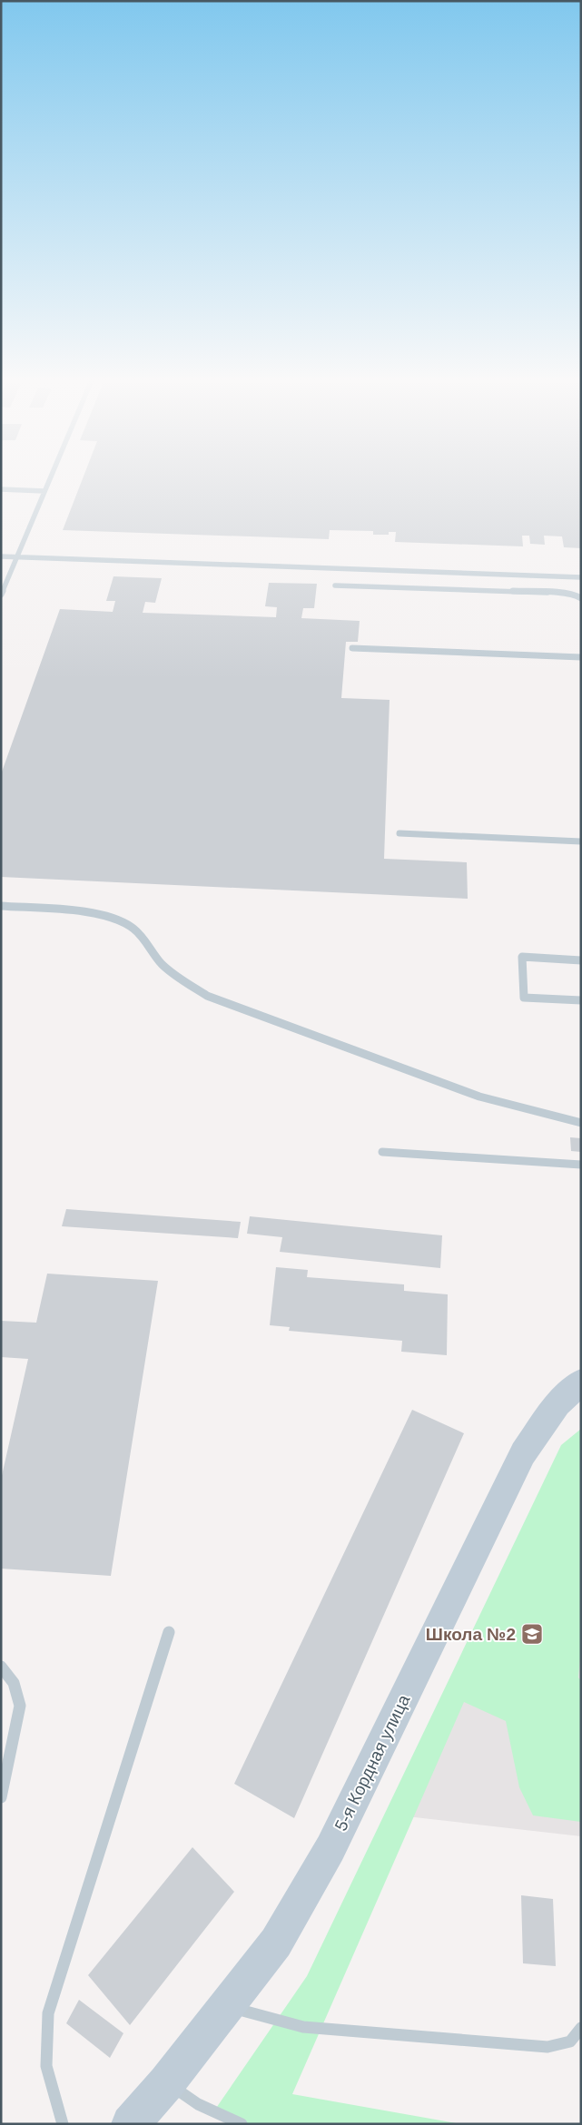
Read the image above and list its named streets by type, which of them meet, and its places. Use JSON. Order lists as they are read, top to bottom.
{
  "streets": {
    "main road": ["5-я Кордная улица"]
  },
  "places": {
    "school or university": ["Школа №2"]
  }
}
